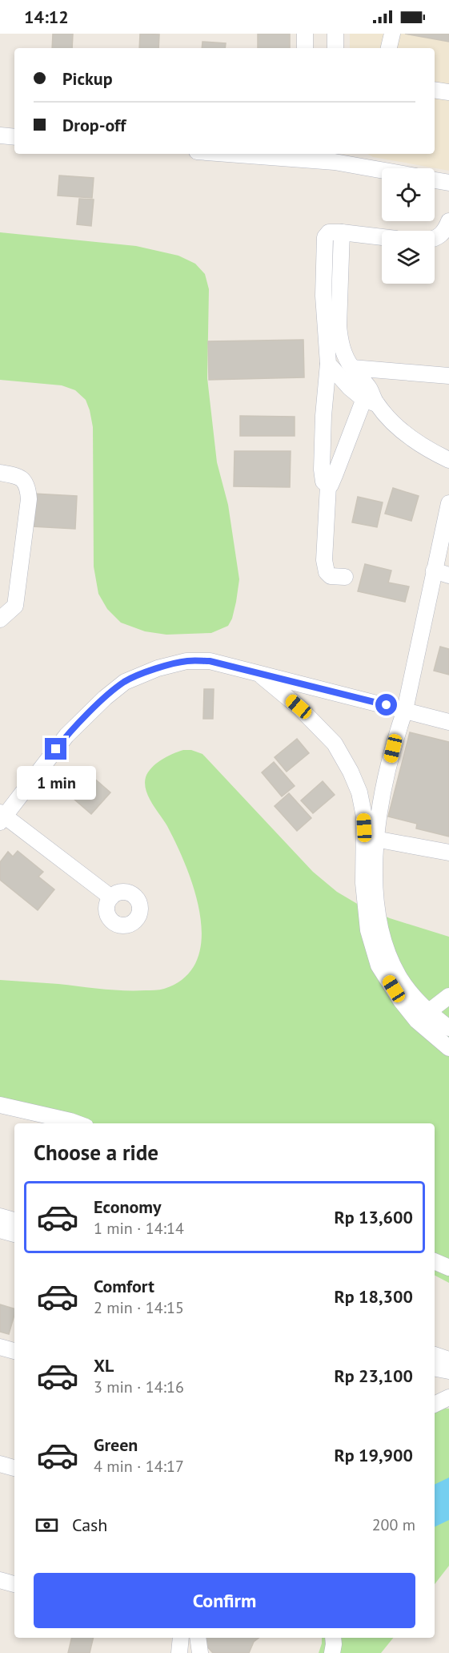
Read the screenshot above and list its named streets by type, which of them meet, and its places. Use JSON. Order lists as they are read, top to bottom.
{
  "page": {
    "status": "14:12",
    "banner": ["Pickup", "Drop-off"],
    "bubble": "1 min",
    "heading": "Choose a ride",
    "list": [
      {
        "name": "Economy",
        "note": "1 min · 14:14",
        "value": "Rp 13,600"
      },
      {
        "name": "Comfort",
        "note": "2 min · 14:15",
        "value": "Rp 18,300"
      },
      {
        "name": "XL",
        "note": "3 min · 14:16",
        "value": "Rp 23,100"
      },
      {
        "name": "Green",
        "note": "4 min · 14:17",
        "value": "Rp 19,900"
      }
    ],
    "pay": ["Cash", "200 m"],
    "buttons": "Confirm"
  }
}
